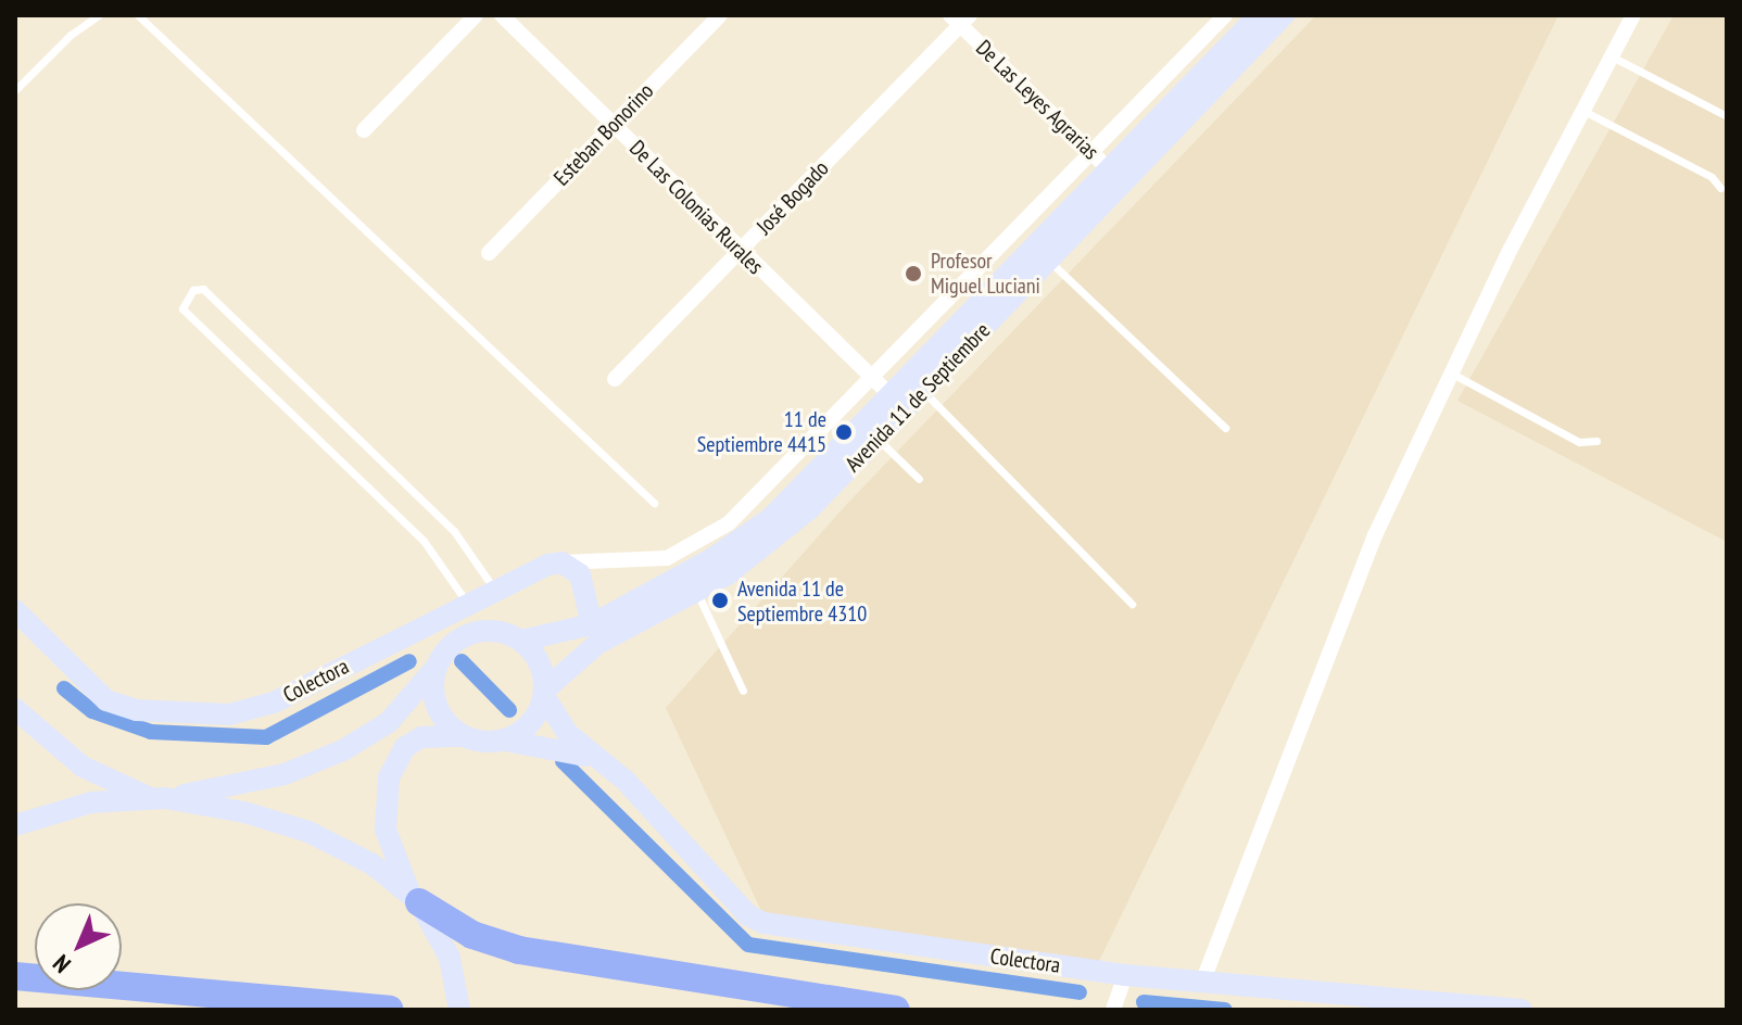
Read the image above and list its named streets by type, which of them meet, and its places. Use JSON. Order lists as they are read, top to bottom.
{
  "streets": {
    "main road": ["Avenida 11 de Septiembre", "Colectora"],
    "street": [
      "De Las Leyes Agrarias",
      "Esteban Bonorino",
      "José Bogado",
      "De Las Colonias Rurales"
    ]
  },
  "crossings": [
    ["De Las Leyes Agrarias", "José Bogado"],
    ["De Las Leyes Agrarias", "Avenida 11 de Septiembre"],
    ["Esteban Bonorino", "De Las Colonias Rurales"],
    ["José Bogado", "De Las Colonias Rurales"],
    ["De Las Colonias Rurales", "Avenida 11 de Septiembre"],
    ["Avenida 11 de Septiembre", "Colectora"]
  ],
  "places": ["Profesor Miguel Luciani", "11 de Septiembre 4415", "Avenida 11 de Septiembre 4310"],
  "north": "bottom left"
}
